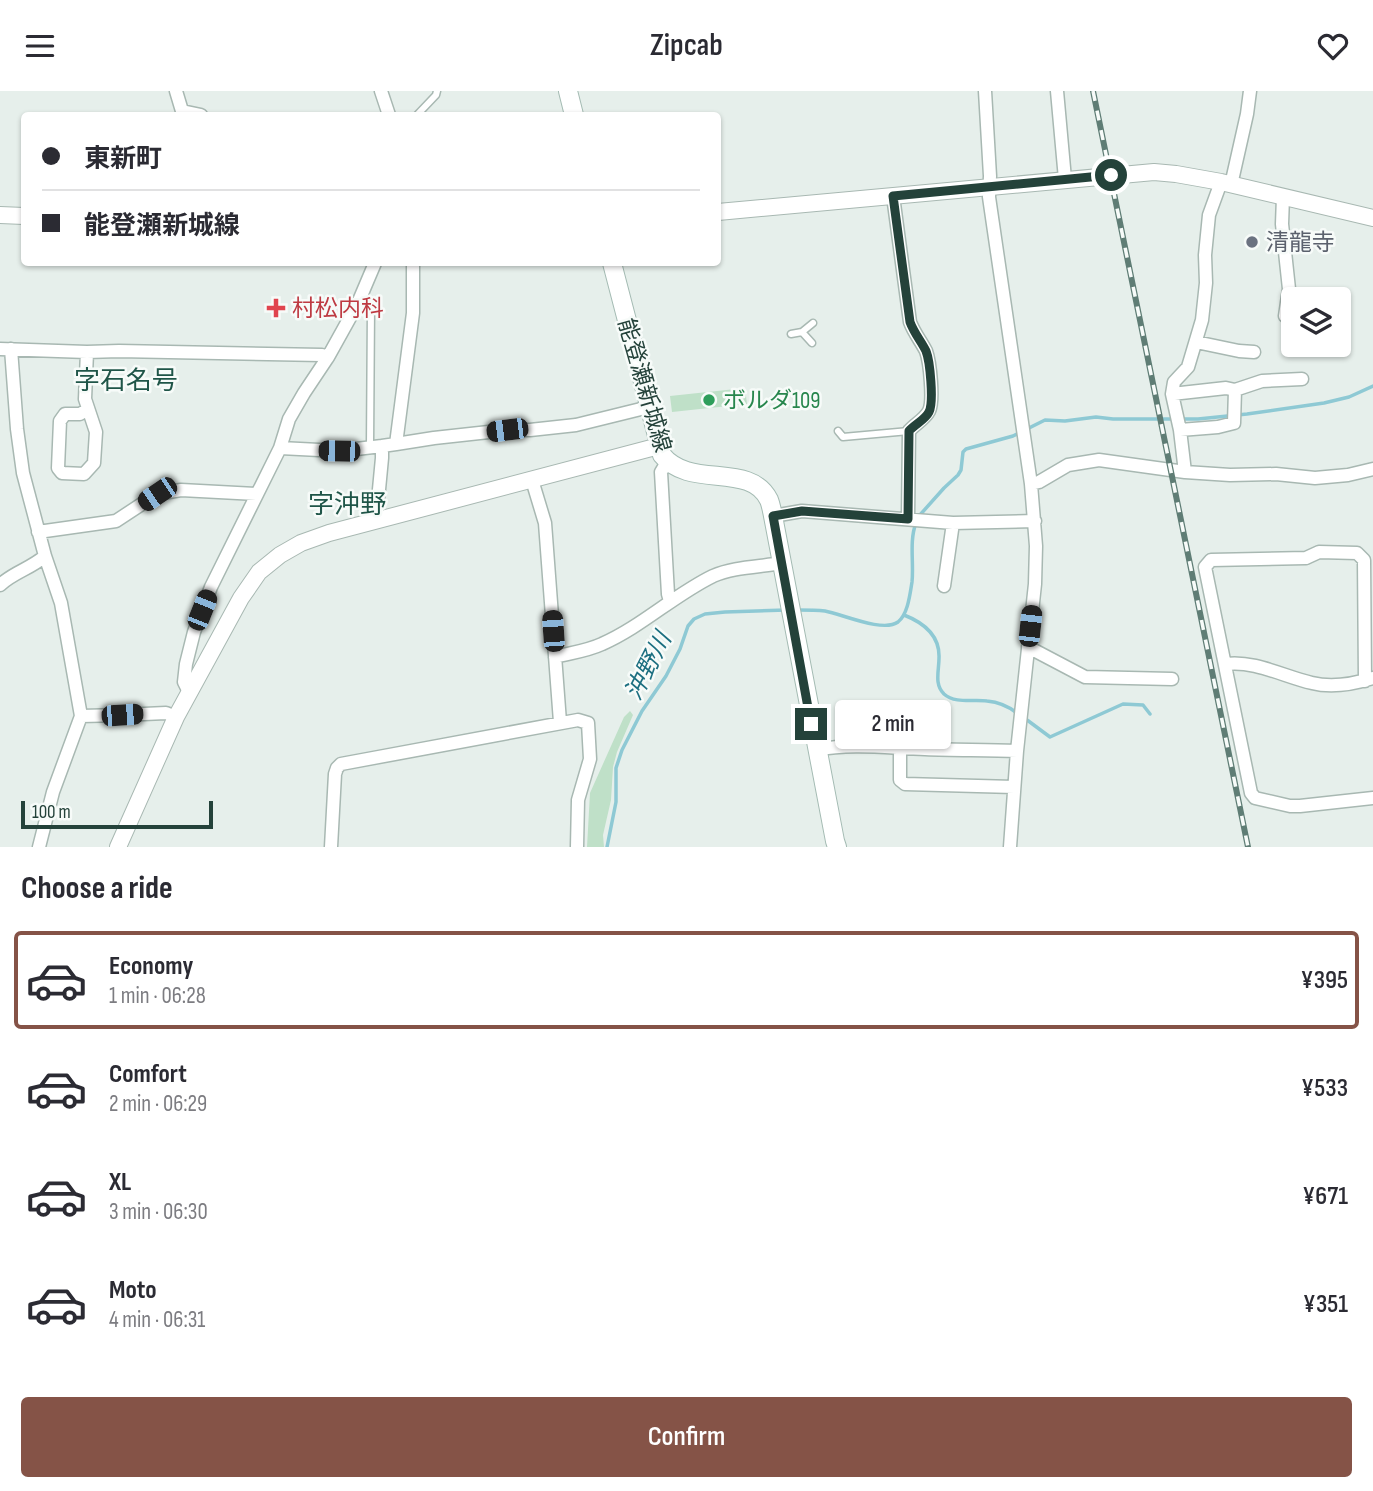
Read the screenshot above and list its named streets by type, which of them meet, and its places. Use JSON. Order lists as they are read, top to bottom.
{
  "streets": {
    "main road": ["能登瀬新城線"]
  },
  "districts": ["字石名号", "字沖野"],
  "water": ["沖野川"],
  "places": {
    "other": ["清龍寺", "ボルダ109"],
    "health": ["村松内科"]
  },
  "scale_bar": "100 m",
  "page": {
    "header": "Zipcab",
    "banner": ["東新町", "能登瀬新城線"],
    "bubble": "2 min",
    "scale": "100 m",
    "heading": "Choose a ride",
    "list": [
      {
        "name": "Economy",
        "note": "1 min · 06:28",
        "value": "¥395"
      },
      {
        "name": "Comfort",
        "note": "2 min · 06:29",
        "value": "¥533"
      },
      {
        "name": "XL",
        "note": "3 min · 06:30",
        "value": "¥671"
      },
      {
        "name": "Moto",
        "note": "4 min · 06:31",
        "value": "¥351"
      }
    ],
    "buttons": "Confirm"
  }
}
